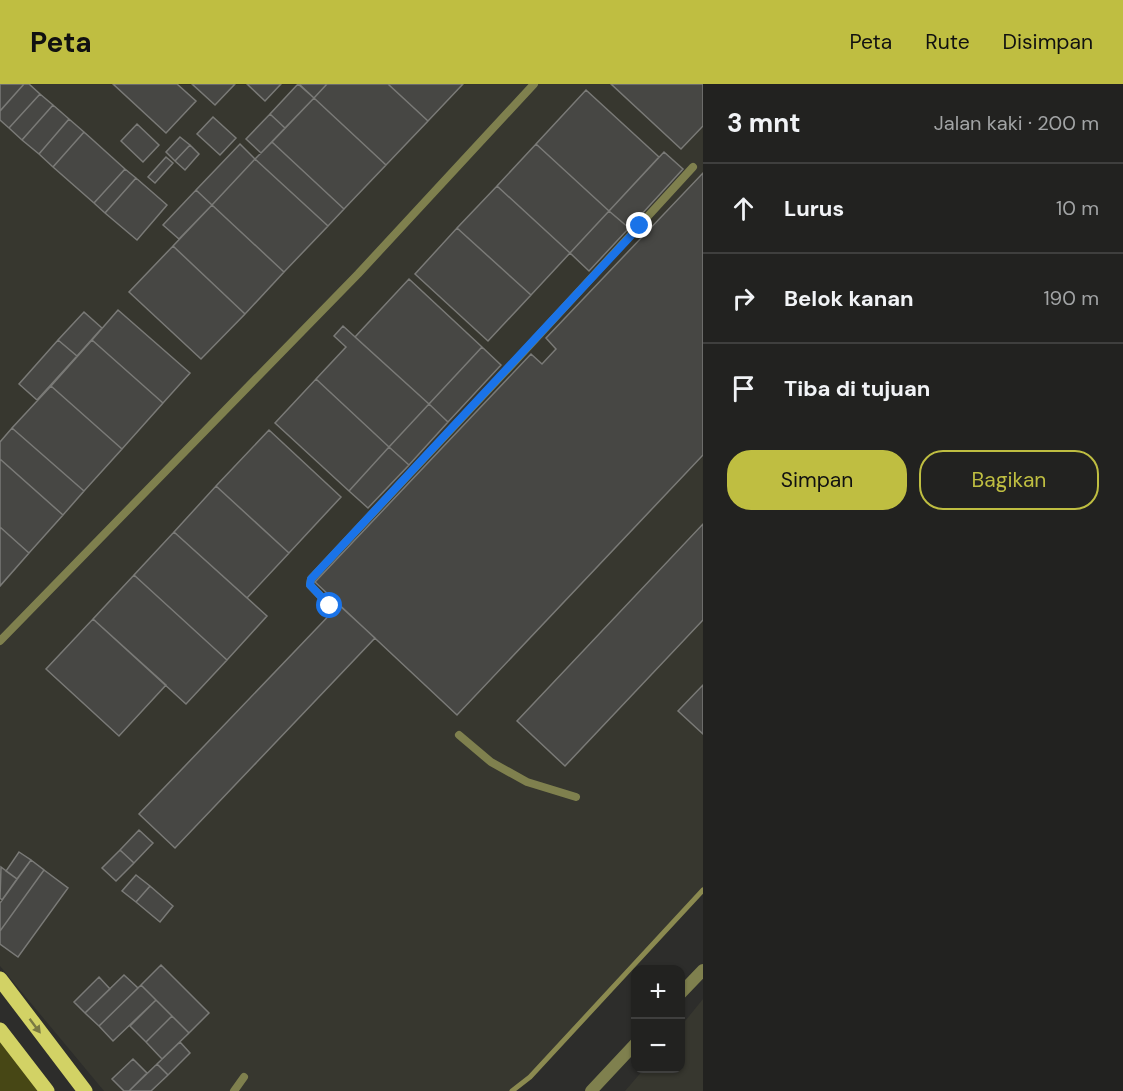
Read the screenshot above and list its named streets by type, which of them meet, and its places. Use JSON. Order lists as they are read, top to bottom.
{
  "page": {
    "header": "Peta",
    "nav": ["Peta", "Rute", "Disimpan"],
    "heading": ["3 mnt", "Jalan kaki · 200 m"],
    "list": [
      ["Lurus", "10 m"],
      ["Belok kanan", "190 m"],
      "Tiba di tujuan"
    ],
    "buttons": ["Simpan", "Bagikan"],
    "map_buttons": ["+", "−"]
  }
}
